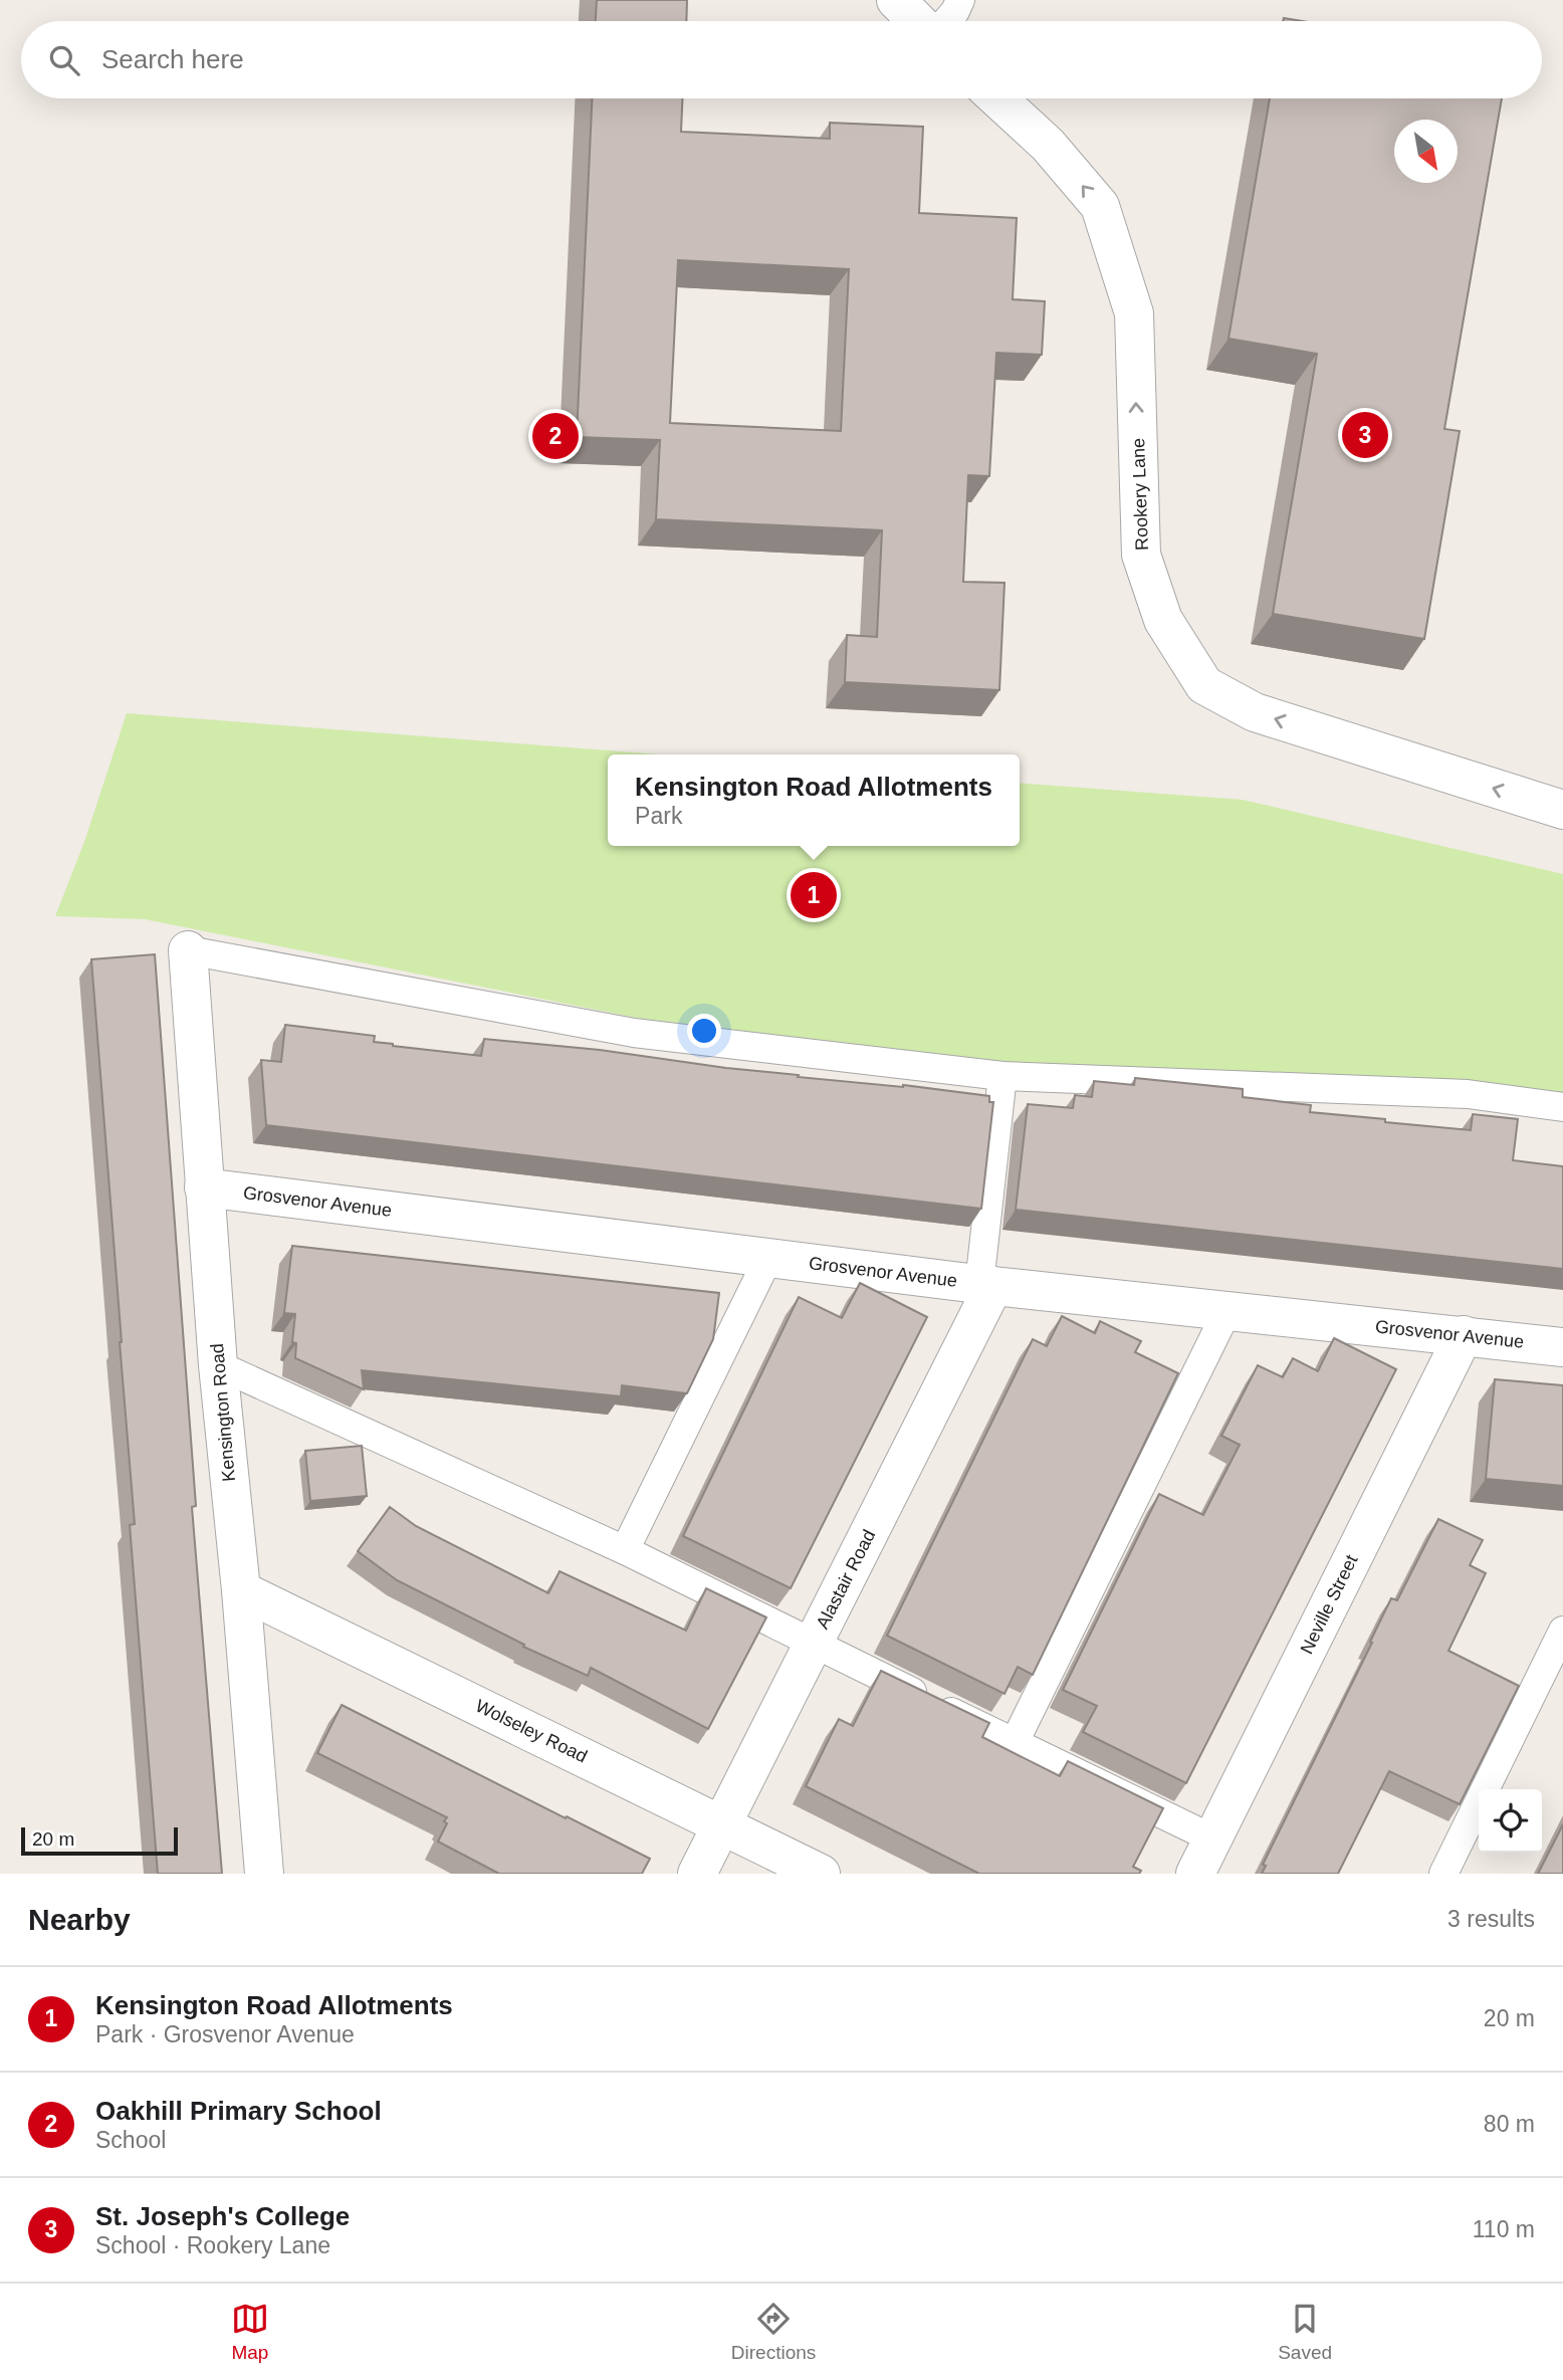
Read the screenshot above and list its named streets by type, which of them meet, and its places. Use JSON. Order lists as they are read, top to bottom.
{
  "streets": {
    "street": [
      "Rookery Lane",
      "Grosvenor Avenue",
      "Kensington Road",
      "Alastair Road",
      "Neville Street",
      "Wolseley Road"
    ]
  },
  "crossings": [
    ["Grosvenor Avenue", "Kensington Road"],
    ["Grosvenor Avenue", "Alastair Road"],
    ["Grosvenor Avenue", "Neville Street"],
    ["Kensington Road", "Wolseley Road"],
    ["Alastair Road", "Wolseley Road"]
  ],
  "one_way": ["Rookery Lane"],
  "scale_bar": "20 m",
  "north": "bottom right",
  "page": {
    "search": "Search here",
    "pins": ["3", "2", "1"],
    "popup": ["Kensington Road Allotments", "Park"],
    "scale": "20 m",
    "heading": ["Nearby", "3 results"],
    "list": [
      {
        "mark": "1",
        "name": "Kensington Road Allotments",
        "note": "Park · Grosvenor Avenue",
        "value": "20 m"
      },
      {
        "mark": "2",
        "name": "Oakhill Primary School",
        "note": "School",
        "value": "80 m"
      },
      {
        "mark": "3",
        "name": "St. Joseph's College",
        "note": "School · Rookery Lane",
        "value": "110 m"
      }
    ],
    "nav": ["Map", "Directions", "Saved"]
  }
}
